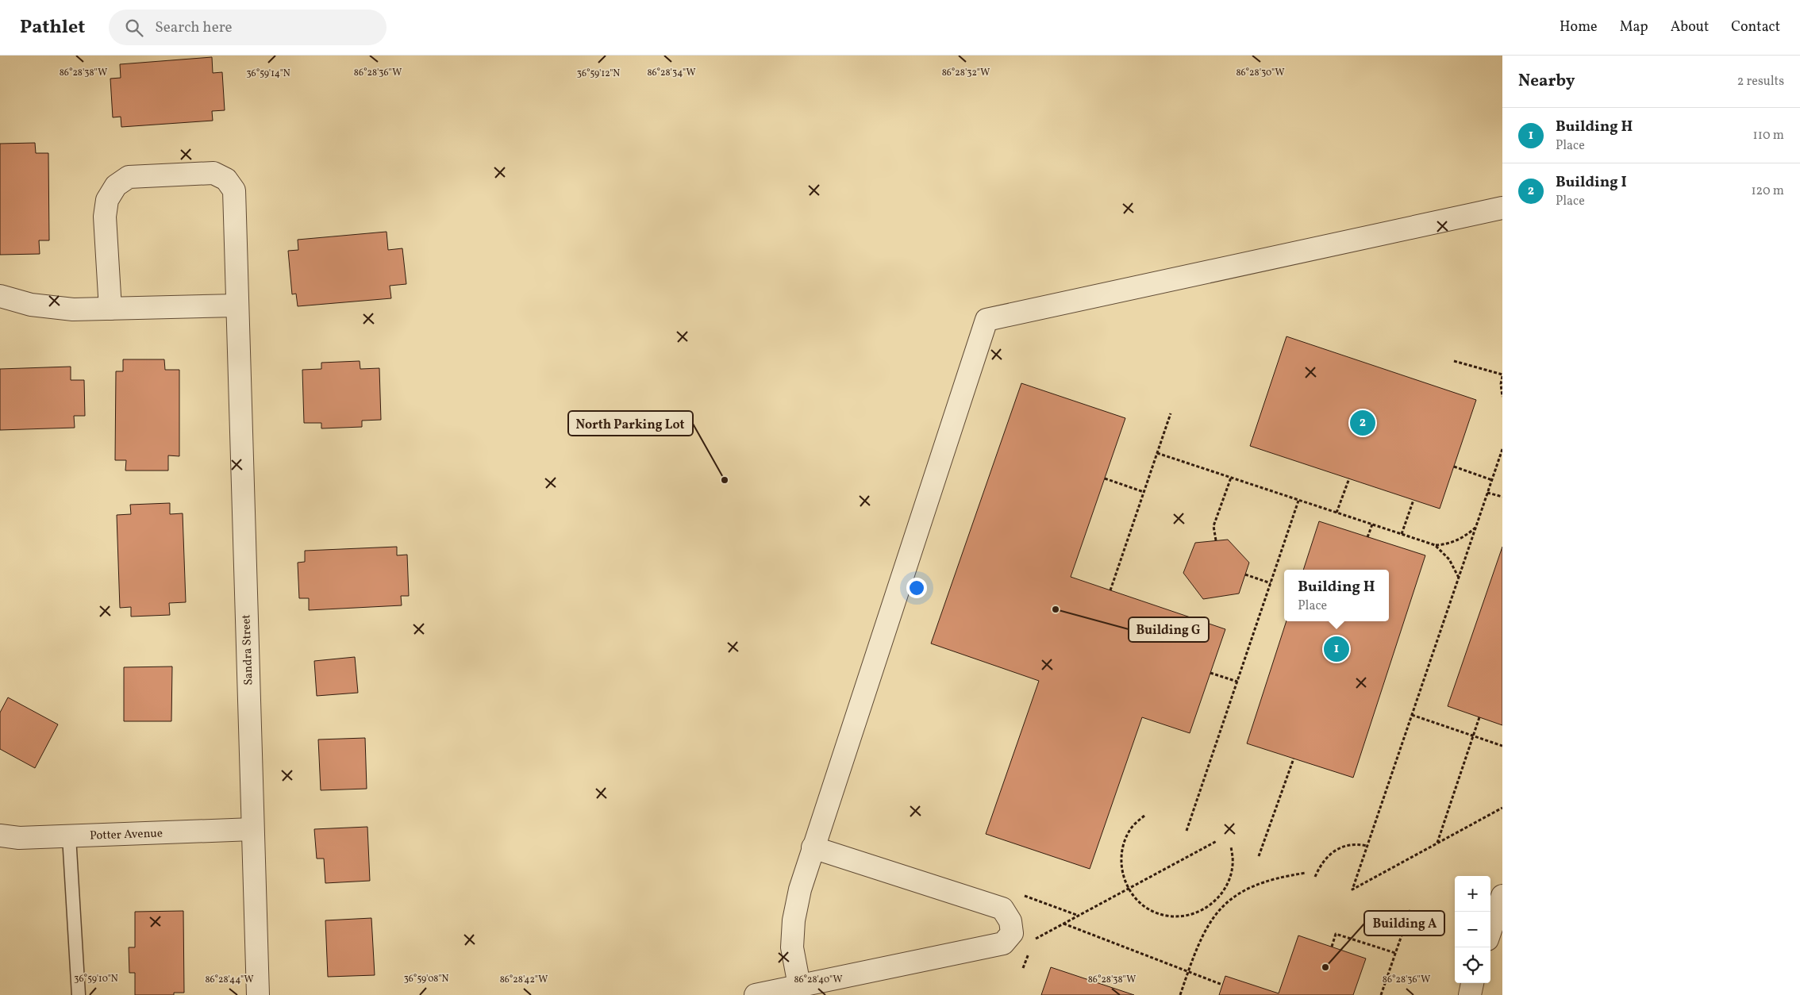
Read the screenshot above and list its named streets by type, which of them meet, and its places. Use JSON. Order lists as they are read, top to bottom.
{
  "streets": {
    "street": ["Sandra Street", "Potter Avenue"]
  },
  "crossings": [
    ["Sandra Street", "Potter Avenue"]
  ],
  "places": ["North Parking Lot", "Building G", "Building A"],
  "page": {
    "header": "Pathlet",
    "search": "Search here",
    "nav": [
      "Home",
      "Map",
      "About",
      "Contact"
    ],
    "heading": ["Nearby", "2 results"],
    "list": [
      {
        "mark": "1",
        "name": "Building H",
        "note": "Place",
        "value": "110 m"
      },
      {
        "mark": "2",
        "name": "Building I",
        "note": "Place",
        "value": "120 m"
      }
    ],
    "pins": ["2", "1"],
    "popup": ["Building H", "Place"],
    "map_buttons": ["+", "−"]
  },
  "coordinates": [
    "86°28'38\"W",
    "86°28'36\"W",
    "86°28'34\"W",
    "86°28'32\"W",
    "86°28'30\"W",
    "36°59'14\"N",
    "36°59'12\"N",
    "36°59'10\"N",
    "36°59'08\"N",
    "86°28'44\"W",
    "86°28'42\"W",
    "86°28'40\"W"
  ]
}
